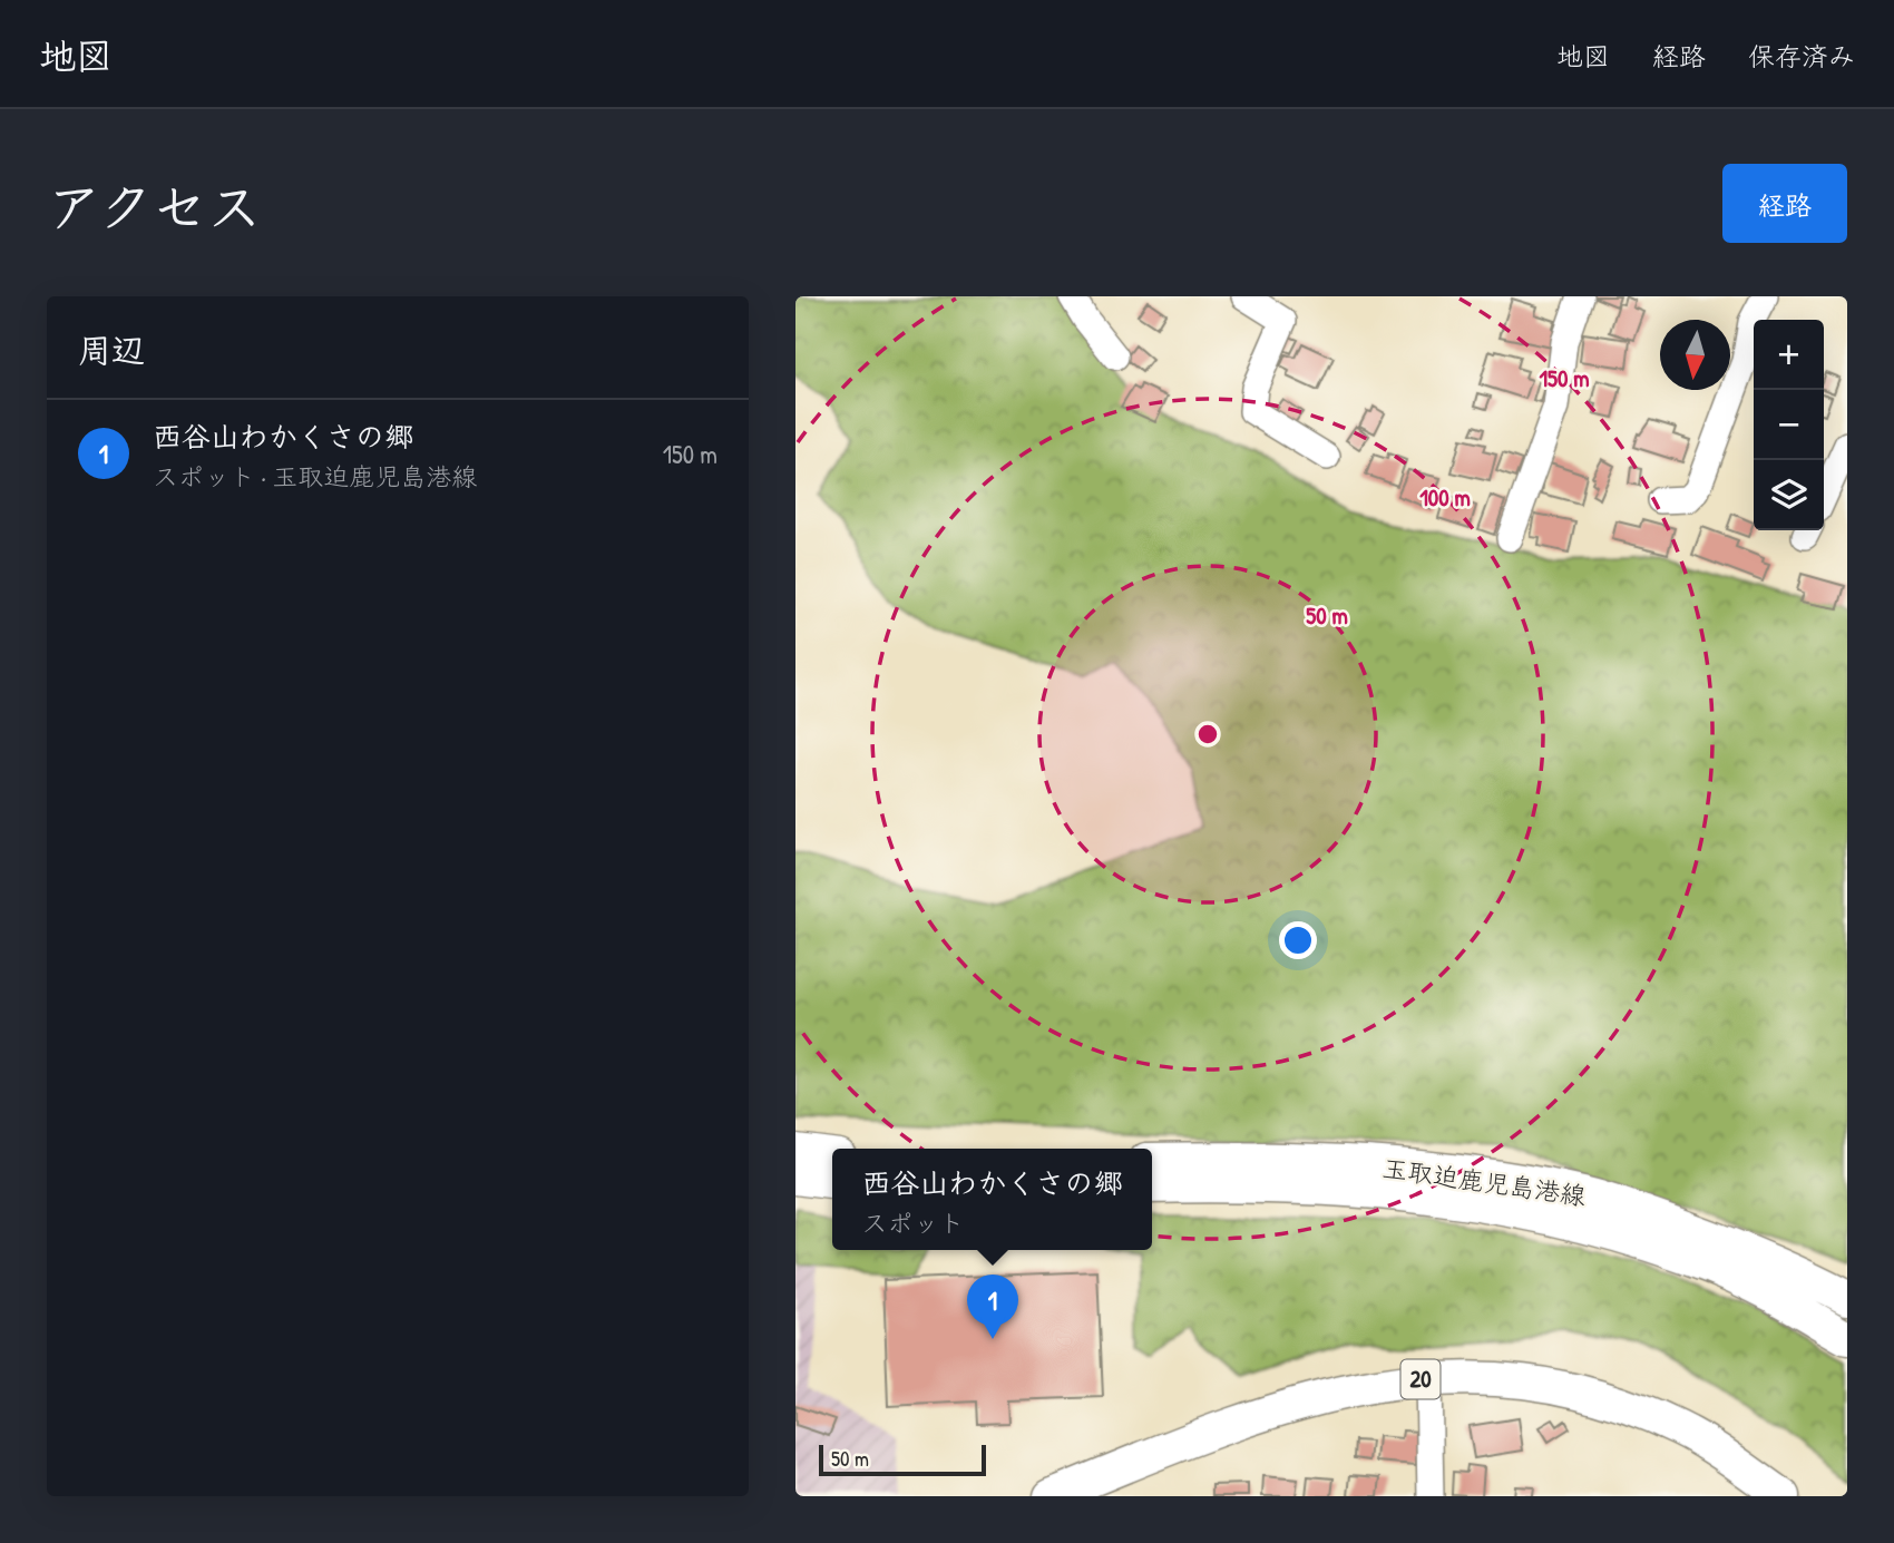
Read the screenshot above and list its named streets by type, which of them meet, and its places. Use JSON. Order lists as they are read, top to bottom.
{
  "streets": {
    "main road": ["玉取迫鹿児島港線", "20"]
  },
  "scale_bar": "50 m",
  "north": "bottom",
  "page": {
    "header": "地図",
    "nav": ["地図", "経路", "保存済み"],
    "title": "アクセス",
    "buttons": "経路",
    "heading": "周辺",
    "map_buttons": ["+", "−"],
    "list": [
      {
        "mark": "1",
        "name": "西谷山わかくさの郷",
        "note": "スポット · 玉取迫鹿児島港線",
        "value": "150 m"
      }
    ],
    "popup": ["西谷山わかくさの郷", "スポット"],
    "pins": "1",
    "scale": "50 m"
  },
  "rings": ["150 m", "100 m", "50 m"]
}
